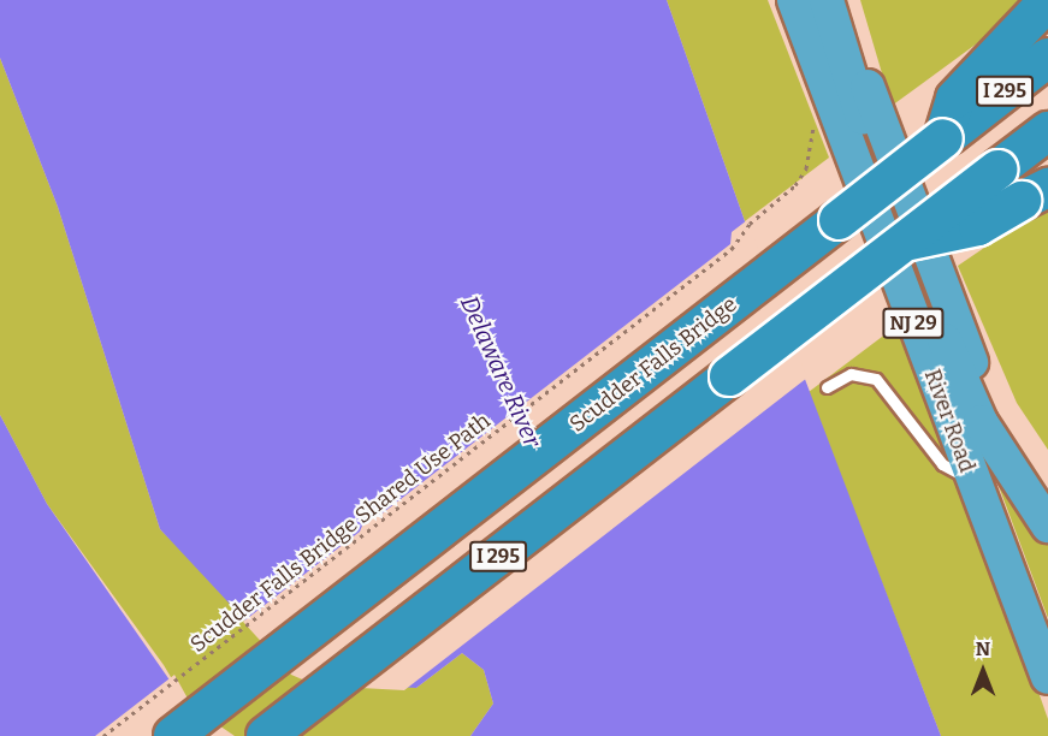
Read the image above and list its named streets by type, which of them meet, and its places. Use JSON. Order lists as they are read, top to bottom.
{
  "streets": {
    "highway": [
      "I 295",
      "NJ 29",
      "Scudder Falls Bridge",
      "River Road"
    ],
    "path": ["Scudder Falls Bridge Shared Use Path"]
  },
  "crossings": [
    ["I 295", "Scudder Falls Bridge"]
  ],
  "water": ["Delaware River"],
  "north": "top"
}
